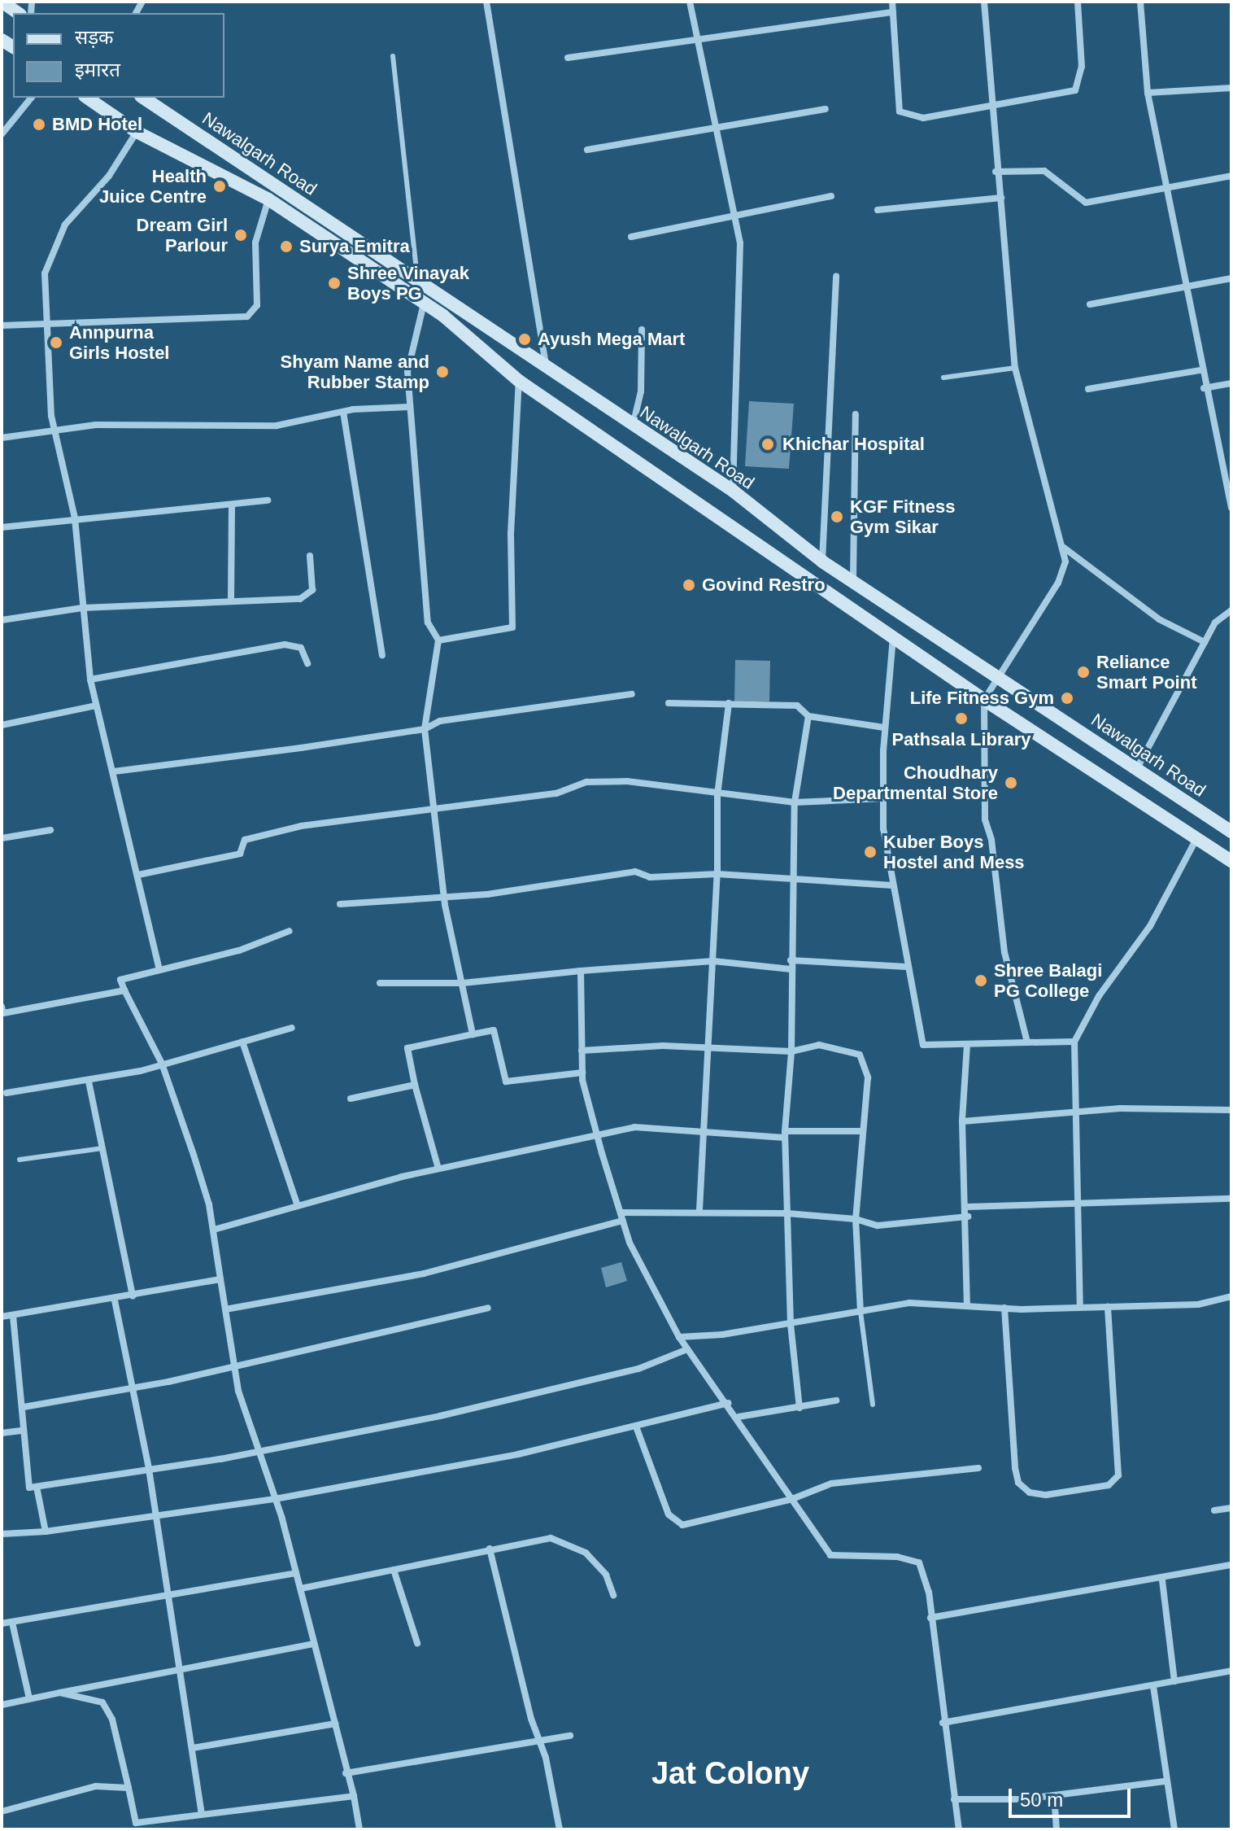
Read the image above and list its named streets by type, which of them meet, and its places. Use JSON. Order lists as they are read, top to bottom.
{
  "streets": {
    "street": ["Nawalgarh Road"]
  },
  "districts": ["Jat Colony"],
  "places": [
    "BMD Hotel",
    "Health Juice Centre",
    "Dream Girl Parlour",
    "Surya Emitra",
    "Shree Vinayak Boys PG",
    "Ayush Mega Mart",
    "Annpurna Girls Hostel",
    "Shyam Name and Rubber Stamp",
    "Khichar Hospital",
    "KGF Fitness Gym Sikar",
    "Govind Restro",
    "Reliance Smart Point",
    "Life Fitness Gym",
    "Pathsala Library",
    "Choudhary Departmental Store",
    "Kuber Boys Hostel and Mess",
    "Shree Balagi PG College"
  ],
  "legend": ["सड़क", "इमारत"],
  "scale_bar": "50 m"
}
